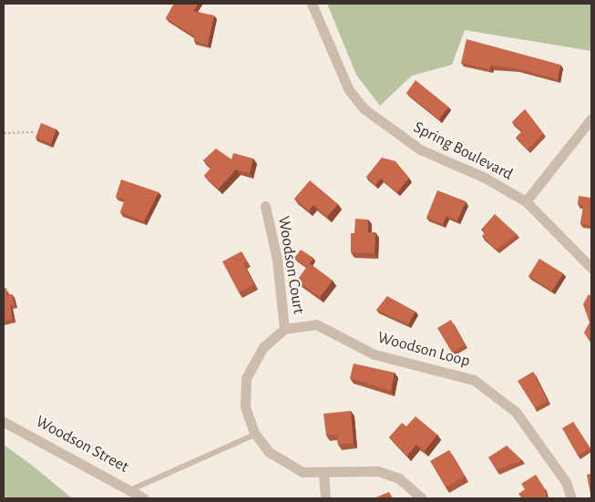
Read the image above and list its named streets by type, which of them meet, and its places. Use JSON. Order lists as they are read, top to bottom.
{
  "streets": {
    "street": [
      "Spring Boulevard",
      "Woodson Court",
      "Woodson Loop",
      "Woodson Street"
    ]
  },
  "crossings": [
    ["Woodson Court", "Woodson Loop"]
  ]
}
